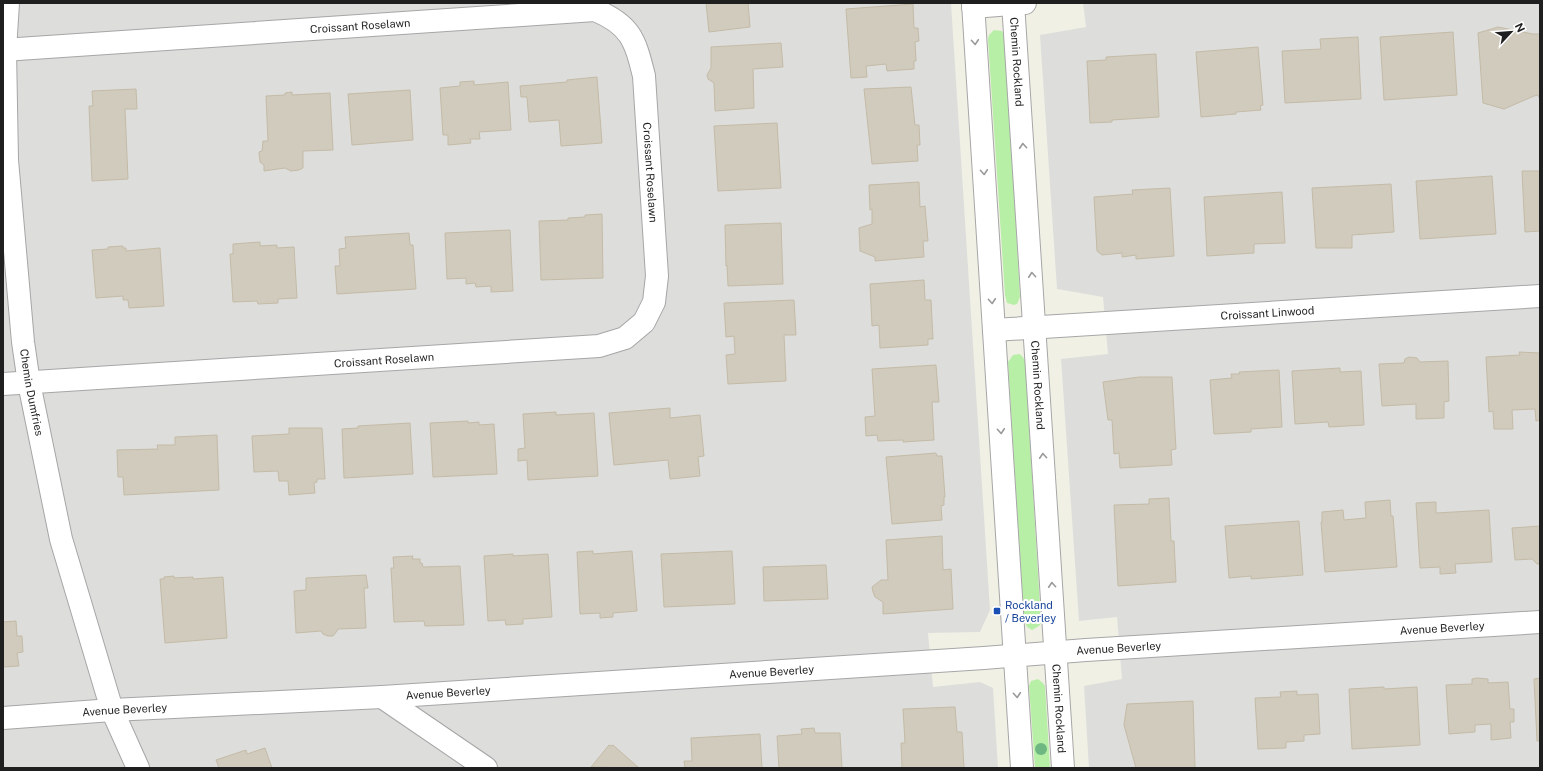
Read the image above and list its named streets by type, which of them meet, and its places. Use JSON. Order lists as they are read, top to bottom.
{
  "streets": {
    "street": [
      "Croissant Roselawn",
      "Chemin Rockland",
      "Croissant Linwood",
      "Chemin Dumfries",
      "Avenue Beverley"
    ]
  },
  "crossings": [
    ["Croissant Roselawn", "Chemin Dumfries"],
    ["Chemin Rockland", "Croissant Linwood"],
    ["Chemin Rockland", "Avenue Beverley"],
    ["Chemin Dumfries", "Avenue Beverley"]
  ],
  "places": {
    "transit": ["Rockland / Beverley"]
  },
  "north": "top right"
}
